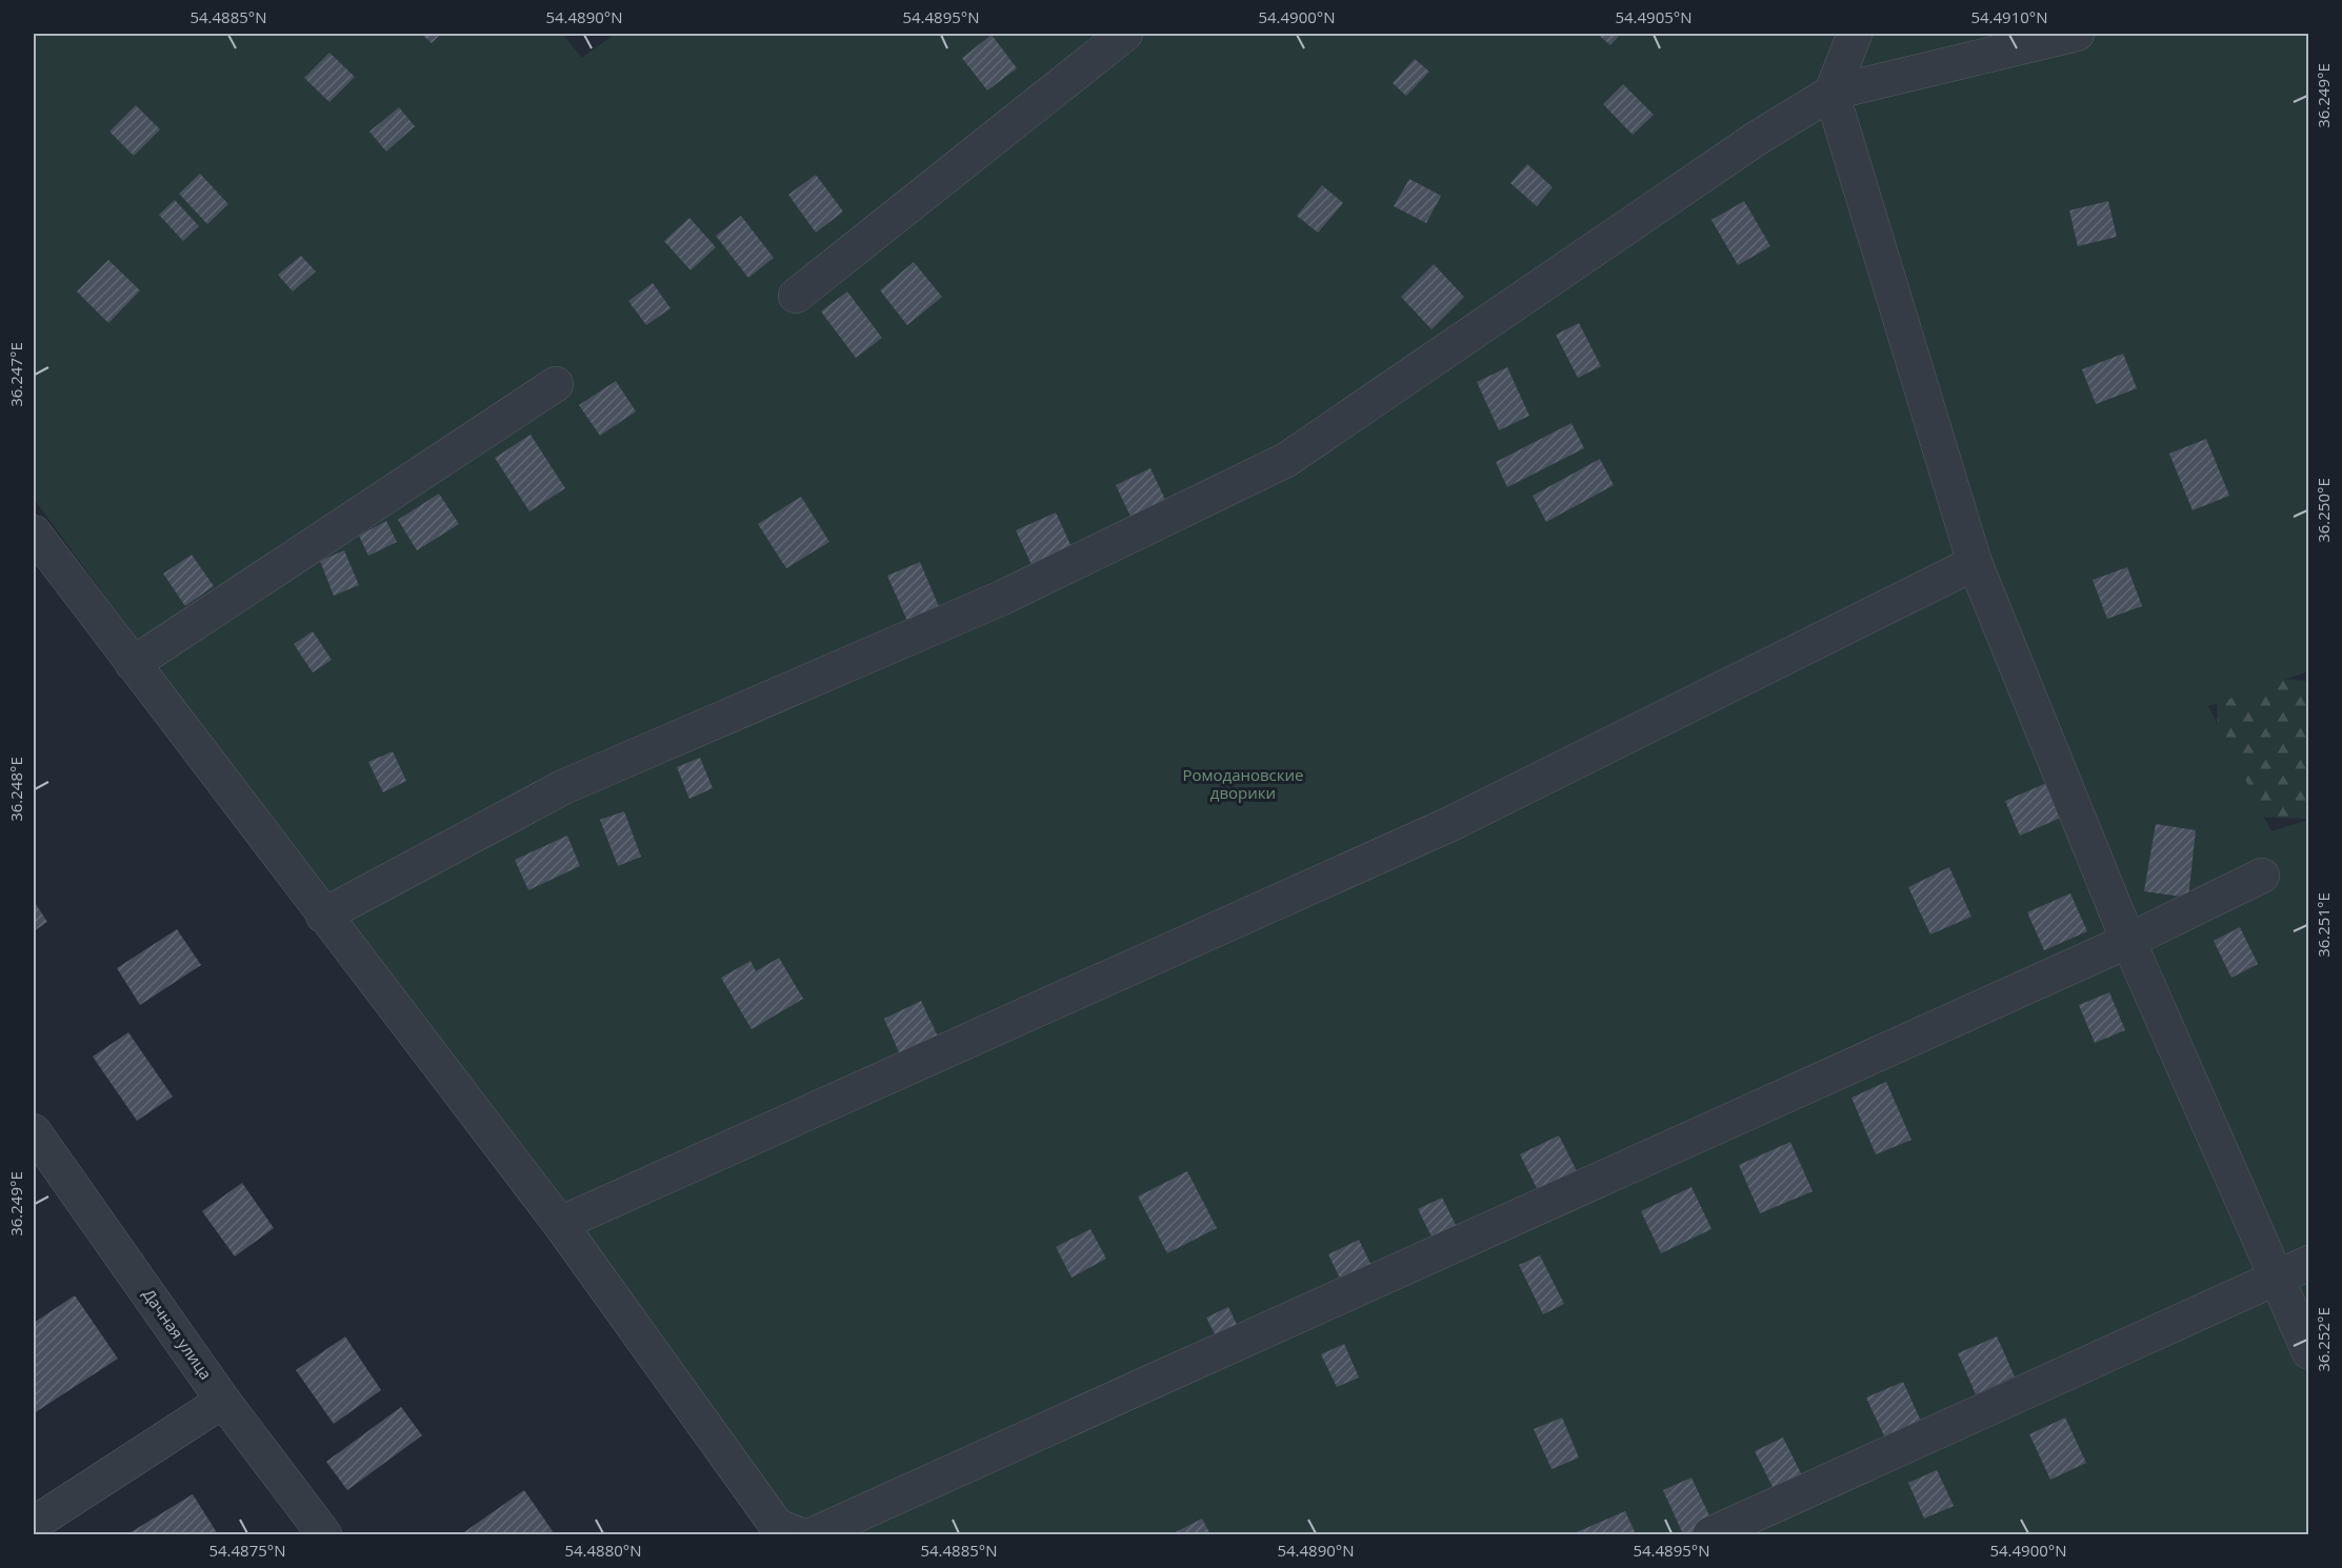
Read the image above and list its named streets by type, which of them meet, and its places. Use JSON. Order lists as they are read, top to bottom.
{
  "streets": {
    "street": ["Дачная улица"]
  },
  "parks": ["Ромодановские дворики"],
  "coordinates": [
    "54.4885°N",
    "54.4890°N",
    "54.4895°N",
    "54.4900°N",
    "54.4905°N",
    "54.4910°N",
    "36.249°E",
    "36.247°E",
    "36.250°E",
    "36.248°E",
    "36.251°E",
    "36.252°E",
    "54.4875°N",
    "54.4880°N"
  ]
}
